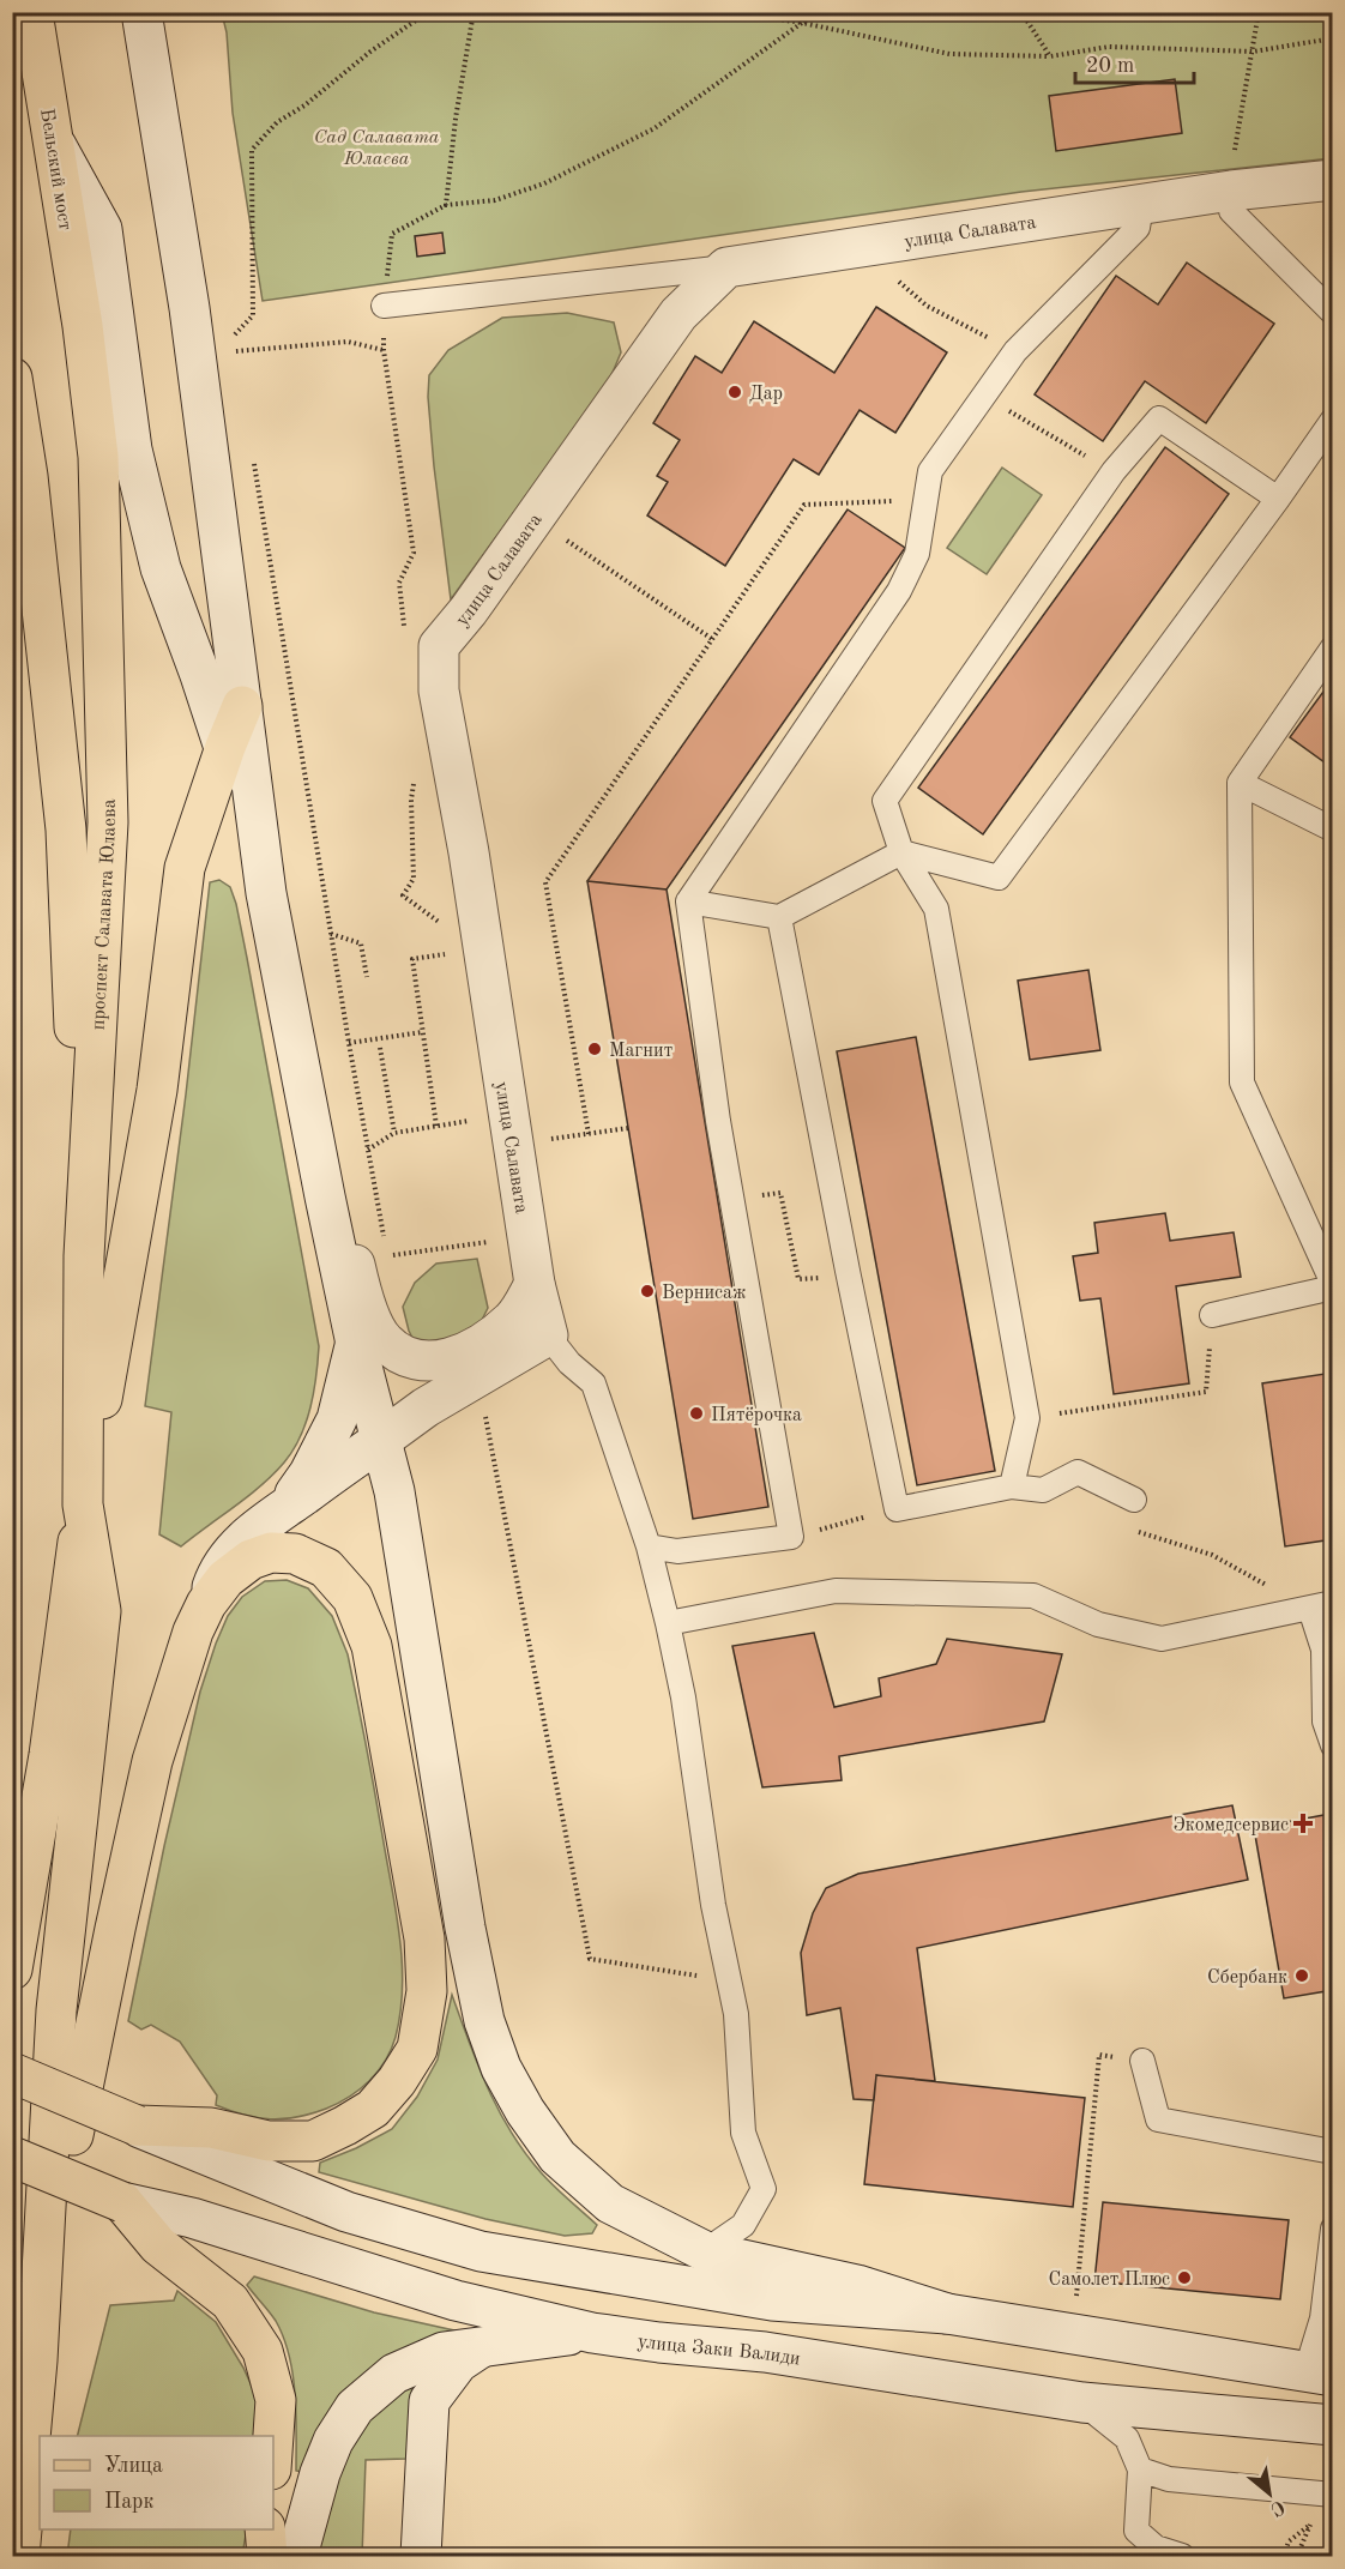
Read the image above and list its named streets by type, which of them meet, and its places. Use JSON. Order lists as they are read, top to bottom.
{
  "streets": {
    "main road": [
      "Бельский мост",
      "улица Салавата",
      "проспект Салавата Юлаева",
      "улица Заки Валиди"
    ]
  },
  "crossings": [
    ["Бельский мост", "проспект Салавата Юлаева"]
  ],
  "parks": ["Сад Салавата Юлаева"],
  "places": {
    "other": [
      "Дар",
      "Магнит",
      "Вернисаж",
      "Пятёрочка",
      "Сбербанк",
      "Самолет Плюс"
    ],
    "health": ["Экомедсервис"]
  },
  "legend": ["Улица", "Парк"],
  "scale_bar": "20 m",
  "north": "bottom right"
}
